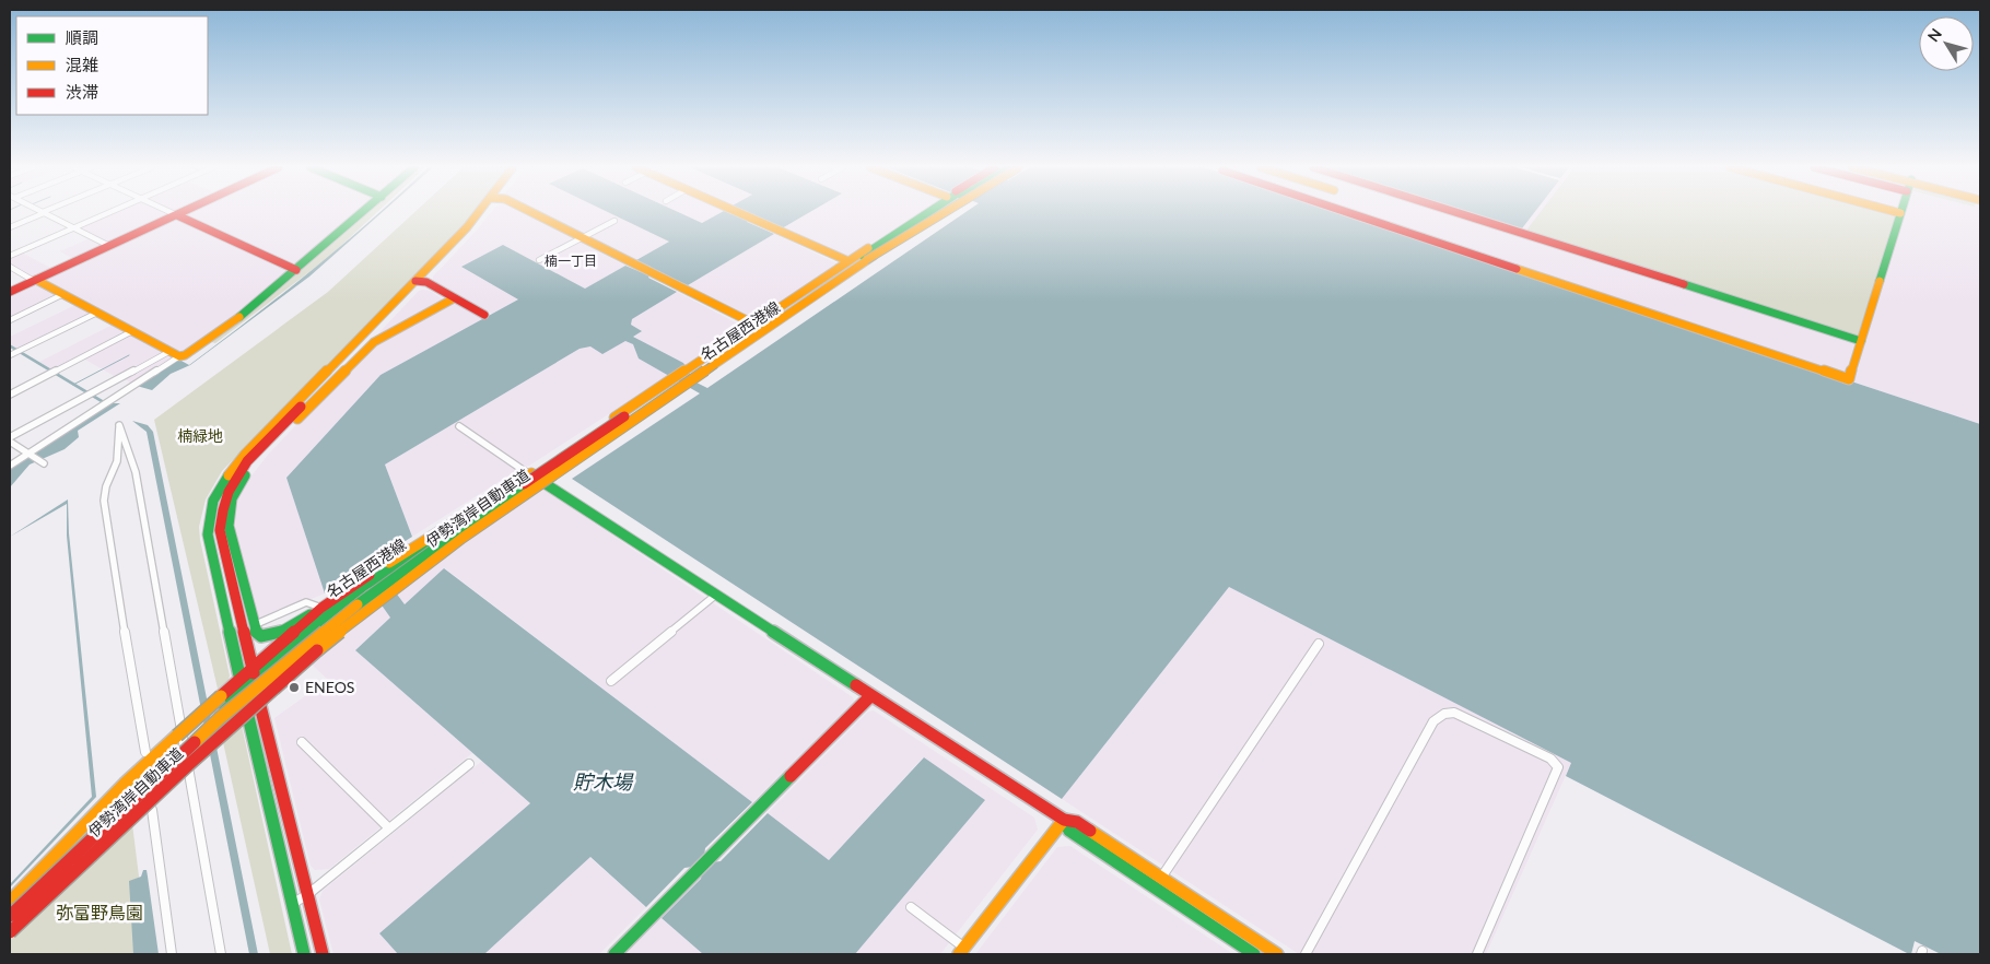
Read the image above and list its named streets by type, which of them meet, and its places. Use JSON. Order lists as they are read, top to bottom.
{
  "streets": {
    "main road": ["名古屋西港線", "伊勢湾岸自動車道"]
  },
  "crossings": [
    ["名古屋西港線", "伊勢湾岸自動車道"]
  ],
  "districts": ["楠一丁目"],
  "water": ["貯木場"],
  "parks": ["楠緑地", "弥富野鳥園"],
  "places": ["ENEOS"],
  "legend": ["順調", "混雑", "渋滞"],
  "north": "top left"
}
